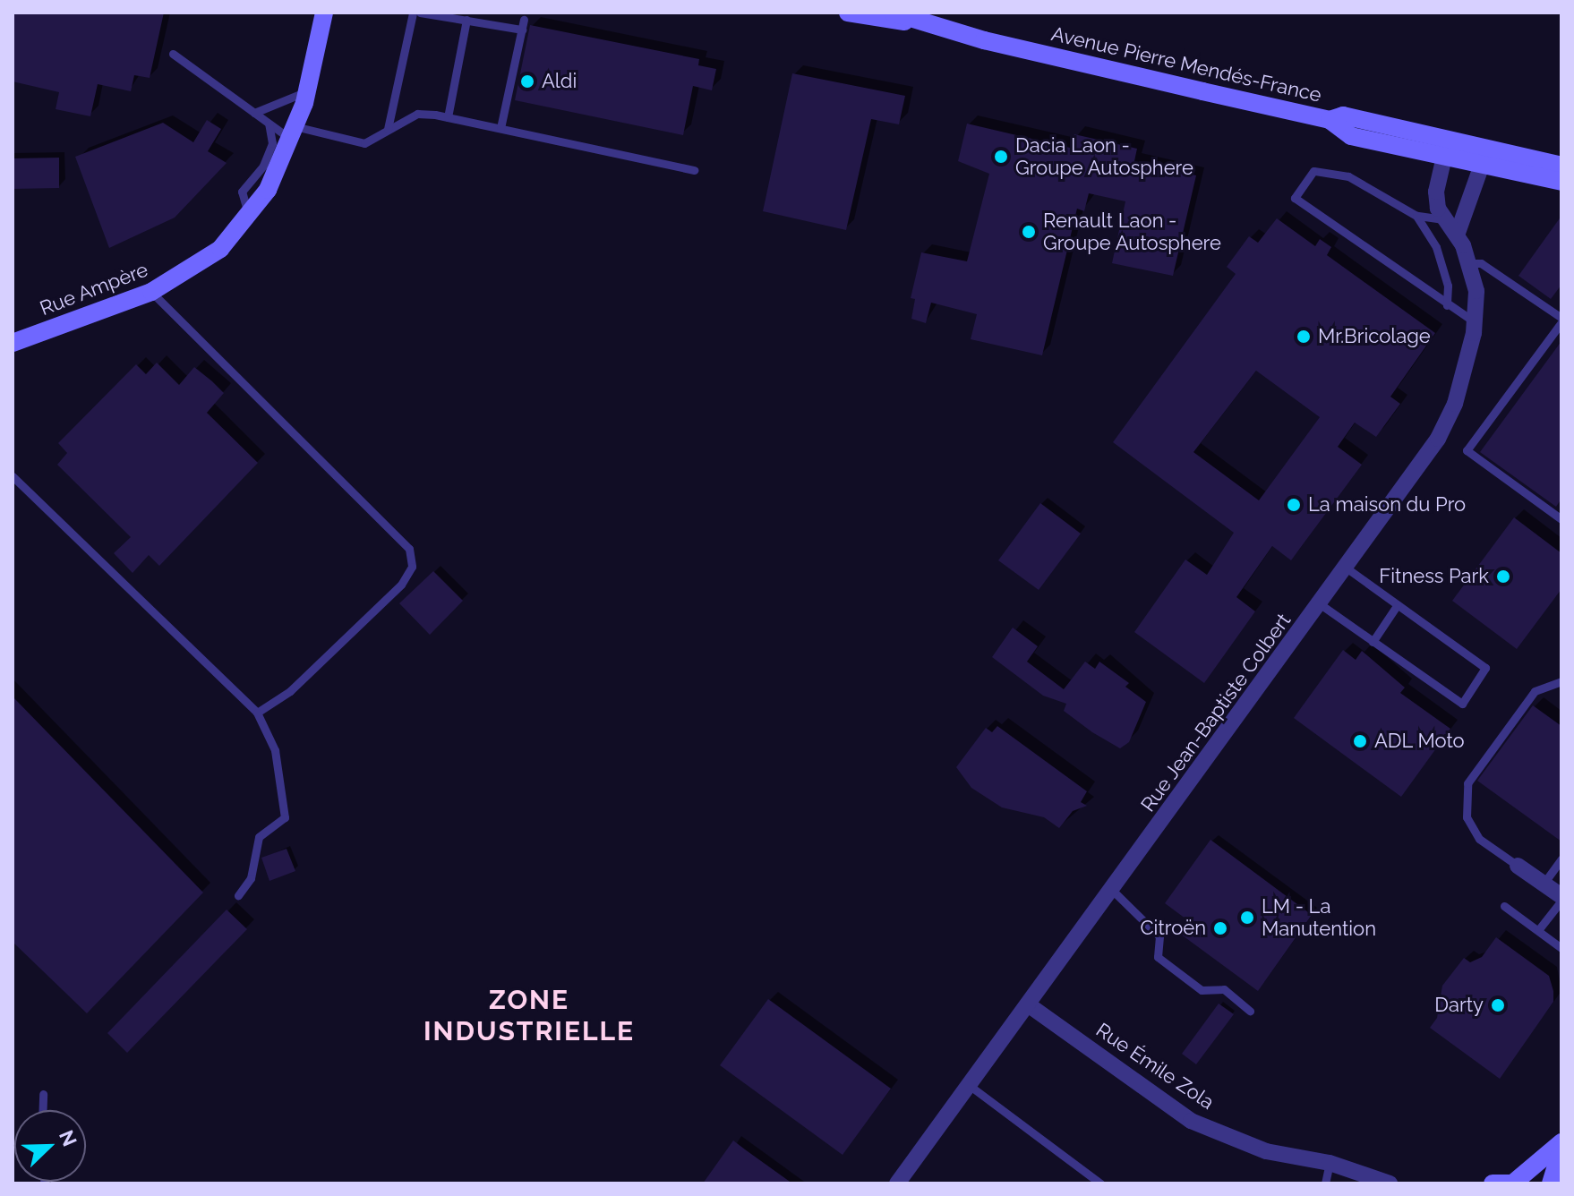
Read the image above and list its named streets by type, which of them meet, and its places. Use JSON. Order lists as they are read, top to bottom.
{
  "streets": {
    "main road": ["Avenue Pierre Mendés-France", "Rue Ampère"],
    "street": ["Rue Jean-Baptiste Colbert", "Rue Émile Zola"]
  },
  "crossings": [
    ["Rue Jean-Baptiste Colbert", "Rue Émile Zola"]
  ],
  "districts": ["ZONE INDUSTRIELLE"],
  "places": [
    "Aldi",
    "Dacia Laon - Groupe Autosphere",
    "Renault Laon - Groupe Autosphere",
    "Mr.Bricolage",
    "La maison du Pro",
    "Fitness Park",
    "ADL Moto",
    "LM - La Manutention",
    "Citroën",
    "Darty"
  ],
  "north": "top right"
}
